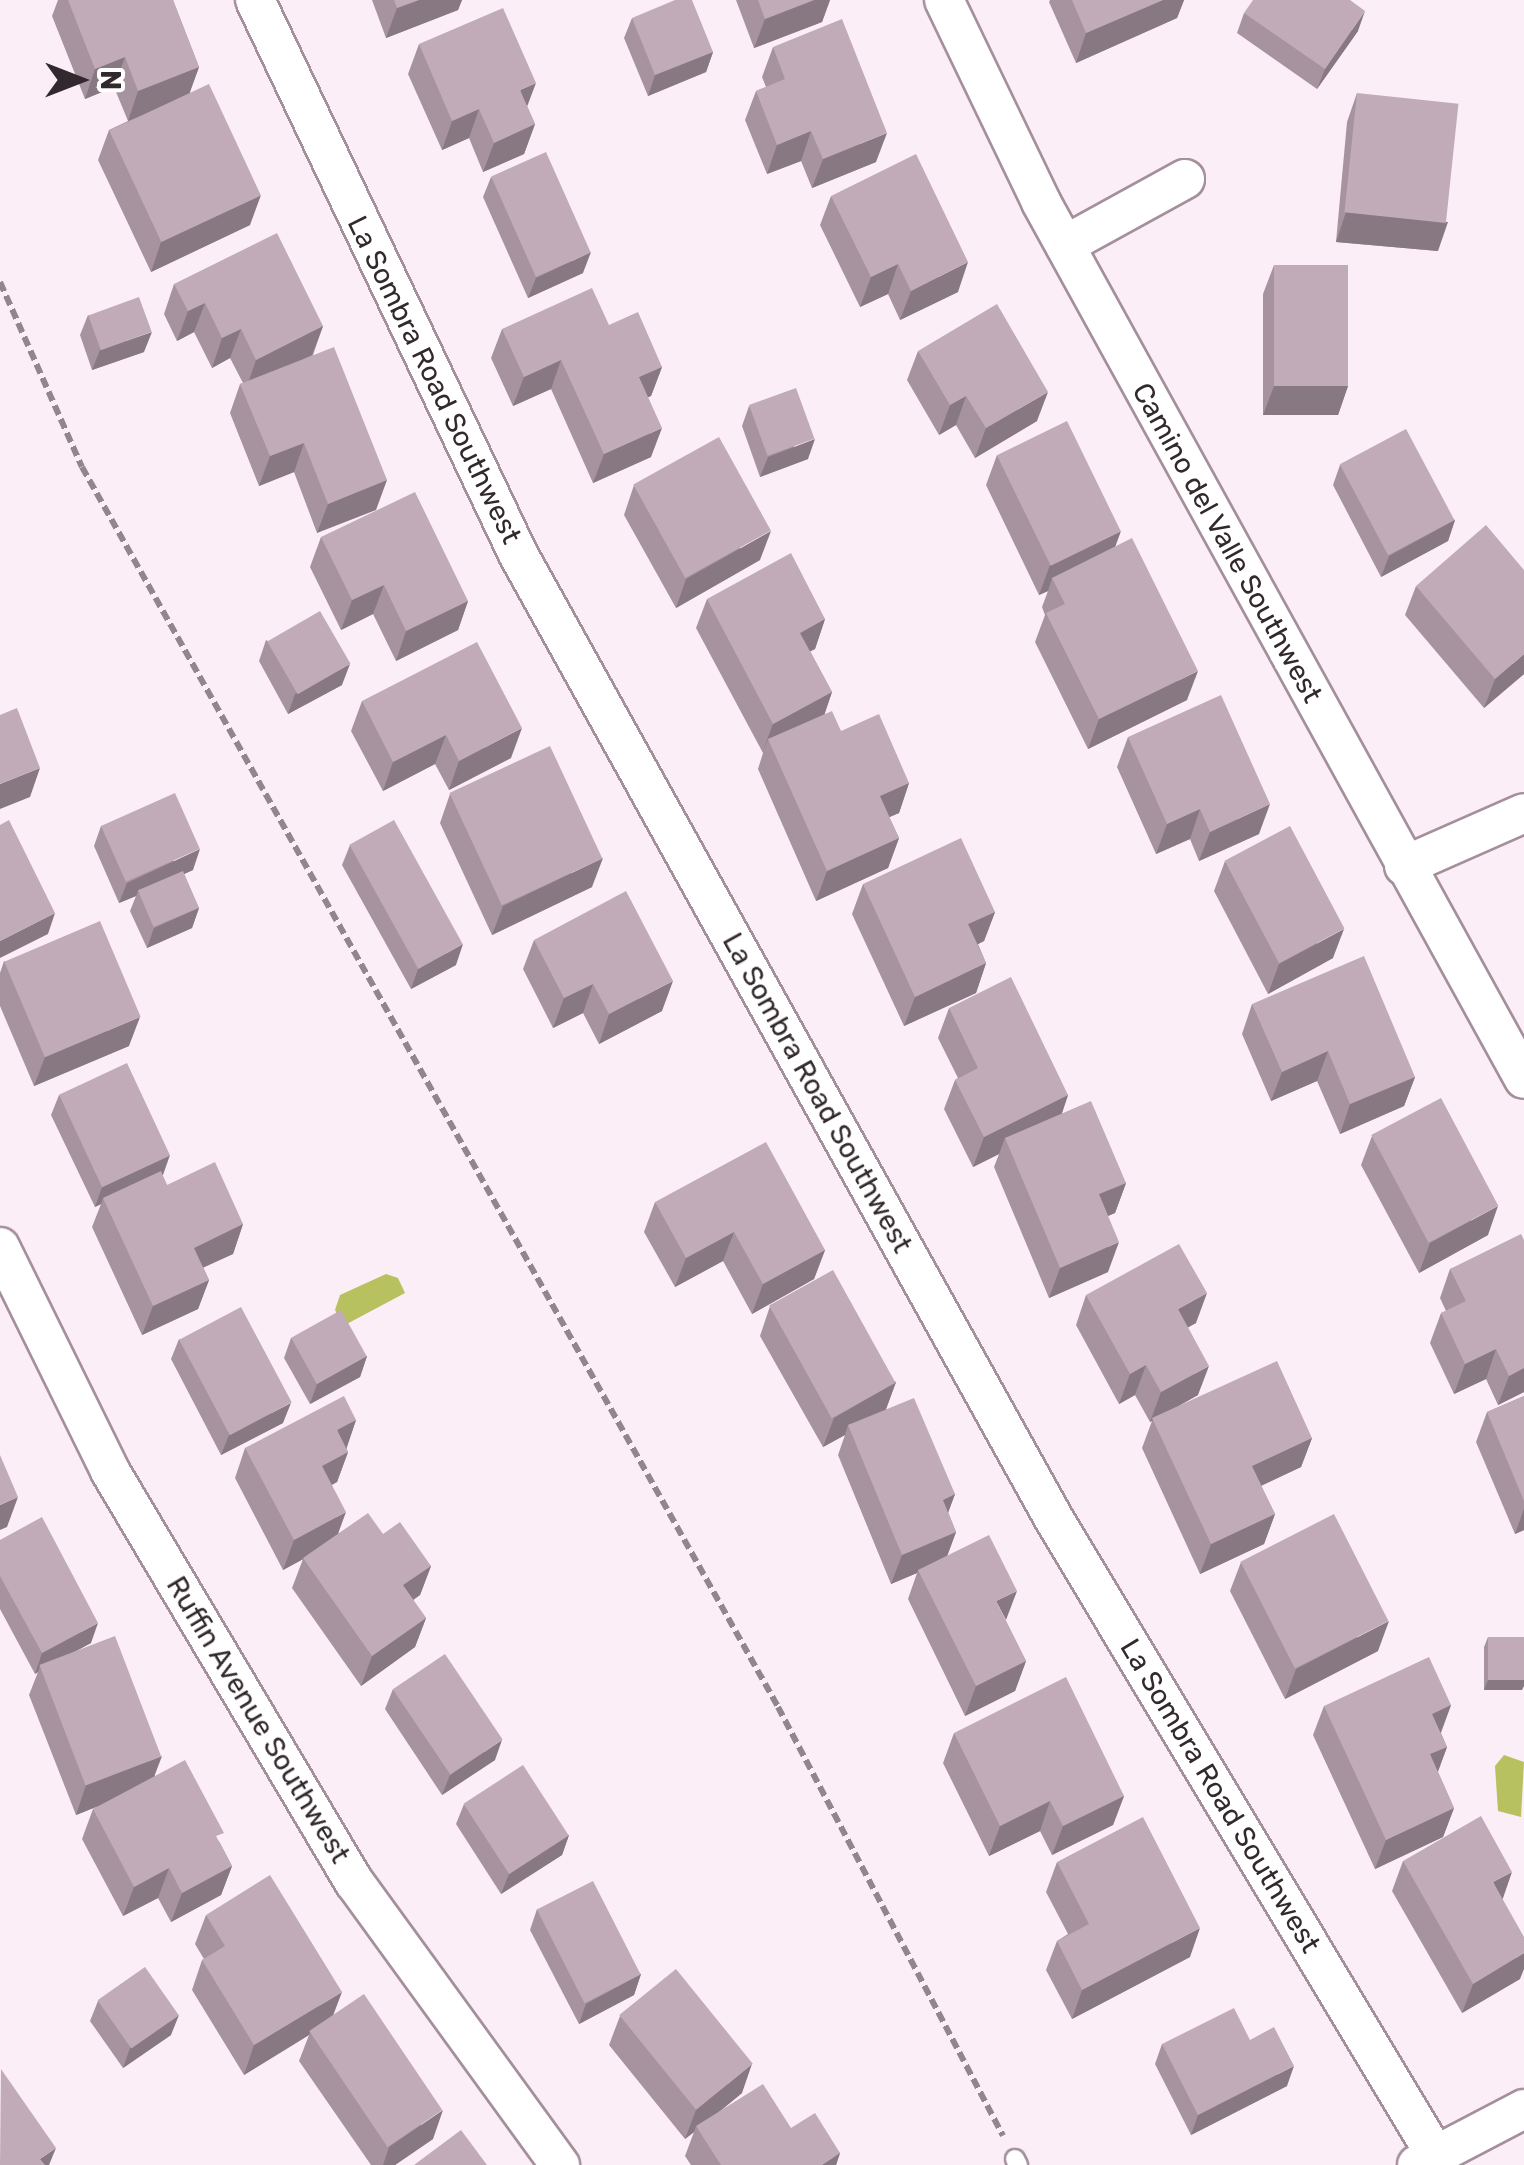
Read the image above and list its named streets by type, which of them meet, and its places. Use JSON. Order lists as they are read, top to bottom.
{
  "streets": {
    "street": ["La Sombra Road Southwest", "Camino del Valle Southwest", "Ruffin Avenue Southwest"]
  },
  "north": "right"
}
